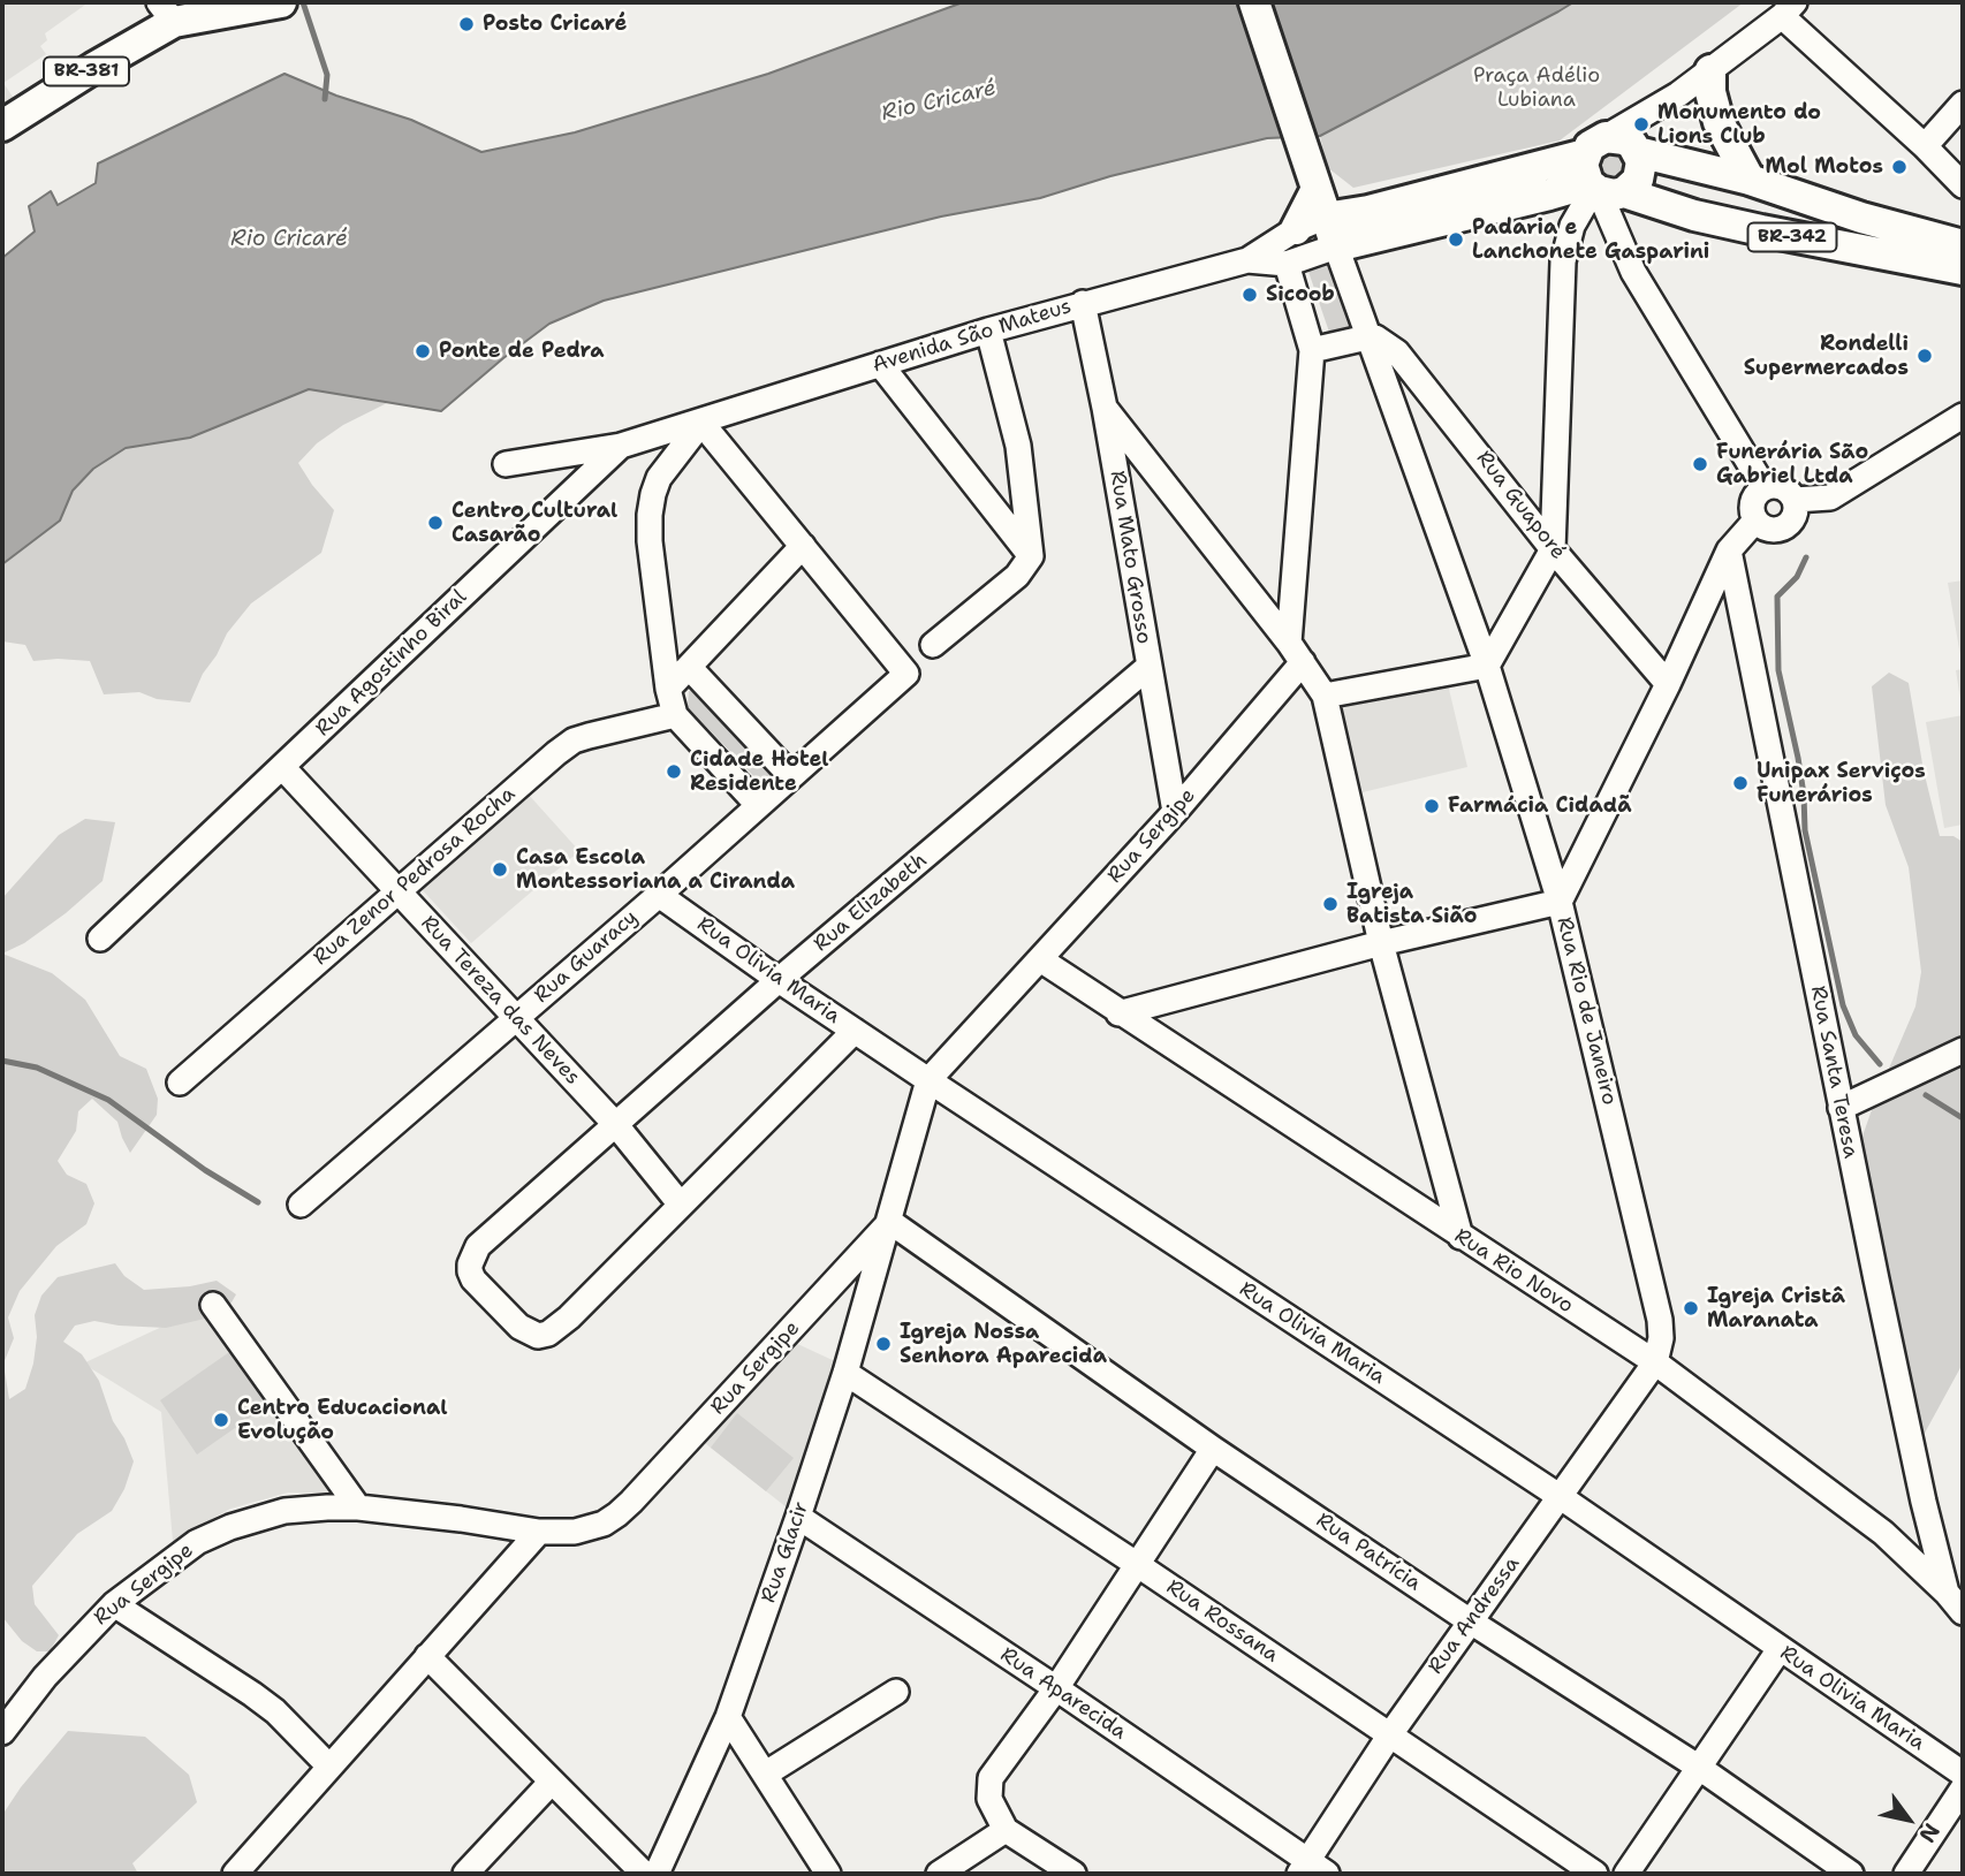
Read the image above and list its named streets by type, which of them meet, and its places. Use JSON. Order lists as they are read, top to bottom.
{
  "streets": {
    "main road": ["BR-381", "BR-342", "Avenida São Mateus"],
    "street": [
      "Rua Guaporé",
      "Rua Mato Grosso",
      "Rua Agostinho Biral",
      "Rua Sergipe",
      "Rua Zenor Pedrosa Rocha",
      "Rua Elizabeth",
      "Rua Guaracy",
      "Rua Olivia Maria",
      "Rua Tereza das Neves",
      "Rua Rio de Janeiro",
      "Rua Santa Teresa",
      "Rua Rio Novo",
      "Rua Glacir",
      "Rua Patrícia",
      "Rua Andressa",
      "Rua Rossana",
      "Rua Aparecida"
    ]
  },
  "crossings": [
    ["BR-342", "Avenida São Mateus"],
    ["Avenida São Mateus", "Rua Mato Grosso"],
    ["Avenida São Mateus", "Rua Agostinho Biral"],
    ["Avenida São Mateus", "Rua Rio de Janeiro"],
    ["Rua Guaporé", "Rua Rio de Janeiro"],
    ["Rua Mato Grosso", "Rua Sergipe"],
    ["Rua Mato Grosso", "Rua Elizabeth"],
    ["Rua Agostinho Biral", "Rua Tereza das Neves"],
    ["Rua Sergipe", "Rua Olivia Maria"],
    ["Rua Sergipe", "Rua Rio Novo"],
    ["Rua Sergipe", "Rua Glacir"],
    ["Rua Sergipe", "Rua Patrícia"],
    ["Rua Zenor Pedrosa Rocha", "Rua Tereza das Neves"],
    ["Rua Elizabeth", "Rua Olivia Maria"],
    ["Rua Elizabeth", "Rua Tereza das Neves"],
    ["Rua Guaracy", "Rua Olivia Maria"],
    ["Rua Guaracy", "Rua Tereza das Neves"],
    ["Rua Olivia Maria", "Rua Andressa"],
    ["Rua Rio de Janeiro", "Rua Rio Novo"],
    ["Rua Rio de Janeiro", "Rua Andressa"],
    ["Rua Santa Teresa", "Rua Rio Novo"],
    ["Rua Rio Novo", "Rua Andressa"],
    ["Rua Glacir", "Rua Patrícia"],
    ["Rua Glacir", "Rua Rossana"],
    ["Rua Glacir", "Rua Aparecida"],
    ["Rua Patrícia", "Rua Andressa"],
    ["Rua Andressa", "Rua Rossana"],
    ["Rua Andressa", "Rua Aparecida"]
  ],
  "water": ["Rio Cricaré"],
  "parks": ["Praça Adélio Lubiana"],
  "places": [
    "Posto Cricaré",
    "Monumento do Lions Club",
    "Mol Motos",
    "Padaria e Lanchonete Gasparini",
    "Sicoob",
    "Ponte de Pedra",
    "Rondelli Supermercados",
    "Funerária São Gabriel Ltda",
    "Centro Cultural Casarão",
    "Cidade Hotel Residente",
    "Unipax Serviços Funerários",
    "Farmácia Cidadã",
    "Casa Escola Montessoriana a Ciranda",
    "Igreja Batista Sião",
    "Igreja Cristâ Maranata",
    "Igreja Nossa Senhora Aparecida",
    "Centro Educacional Evolução"
  ],
  "north": "bottom right"
}
